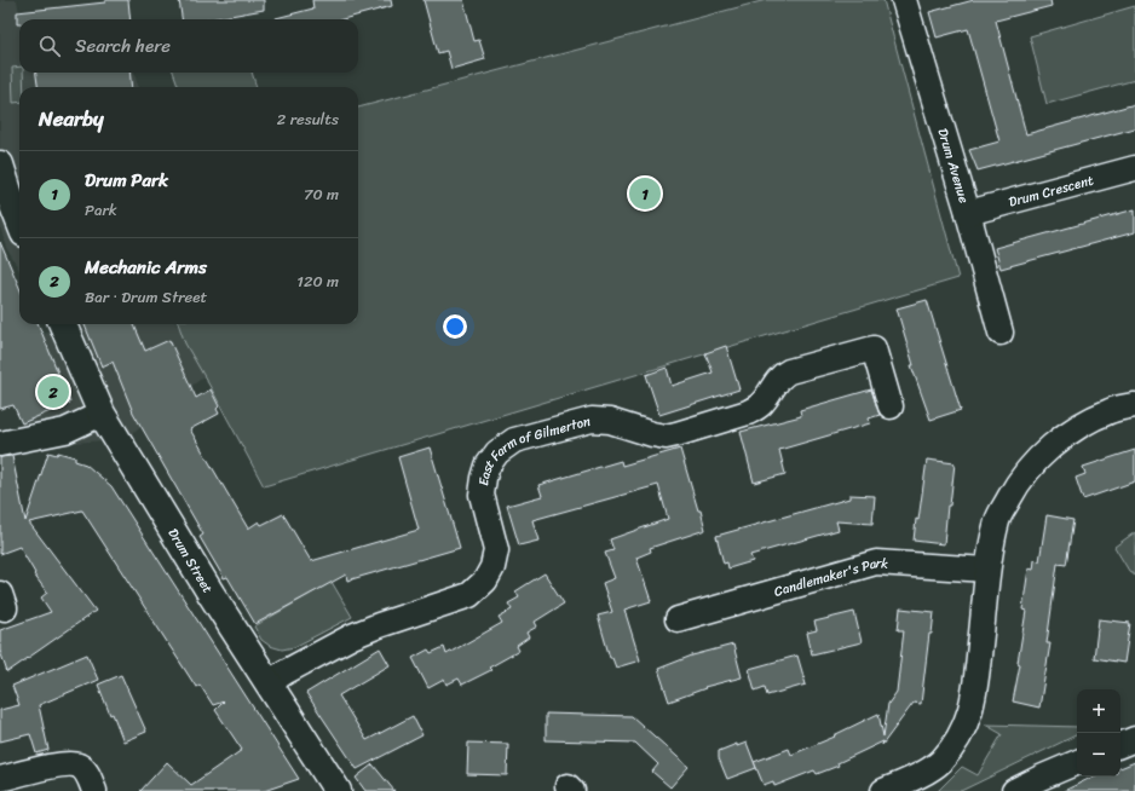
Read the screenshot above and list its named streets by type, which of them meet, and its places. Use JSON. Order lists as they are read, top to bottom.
{
  "streets": {
    "main road": ["Drum Street"],
    "street": [
      "Drum Avenue",
      "Drum Crescent",
      "East Farm of Gilmerton",
      "Candlemaker's Park"
    ]
  },
  "crossings": [
    ["Drum Avenue", "Drum Crescent"],
    ["East Farm of Gilmerton", "Drum Street"]
  ],
  "page": {
    "search": "Search here",
    "heading": ["Nearby", "2 results"],
    "list": [
      {
        "mark": "1",
        "name": "Drum Park",
        "note": "Park",
        "value": "70 m"
      },
      {
        "mark": "2",
        "name": "Mechanic Arms",
        "note": "Bar · Drum Street",
        "value": "120 m"
      }
    ],
    "pins": ["1", "2"],
    "map_buttons": ["+", "−"]
  }
}
